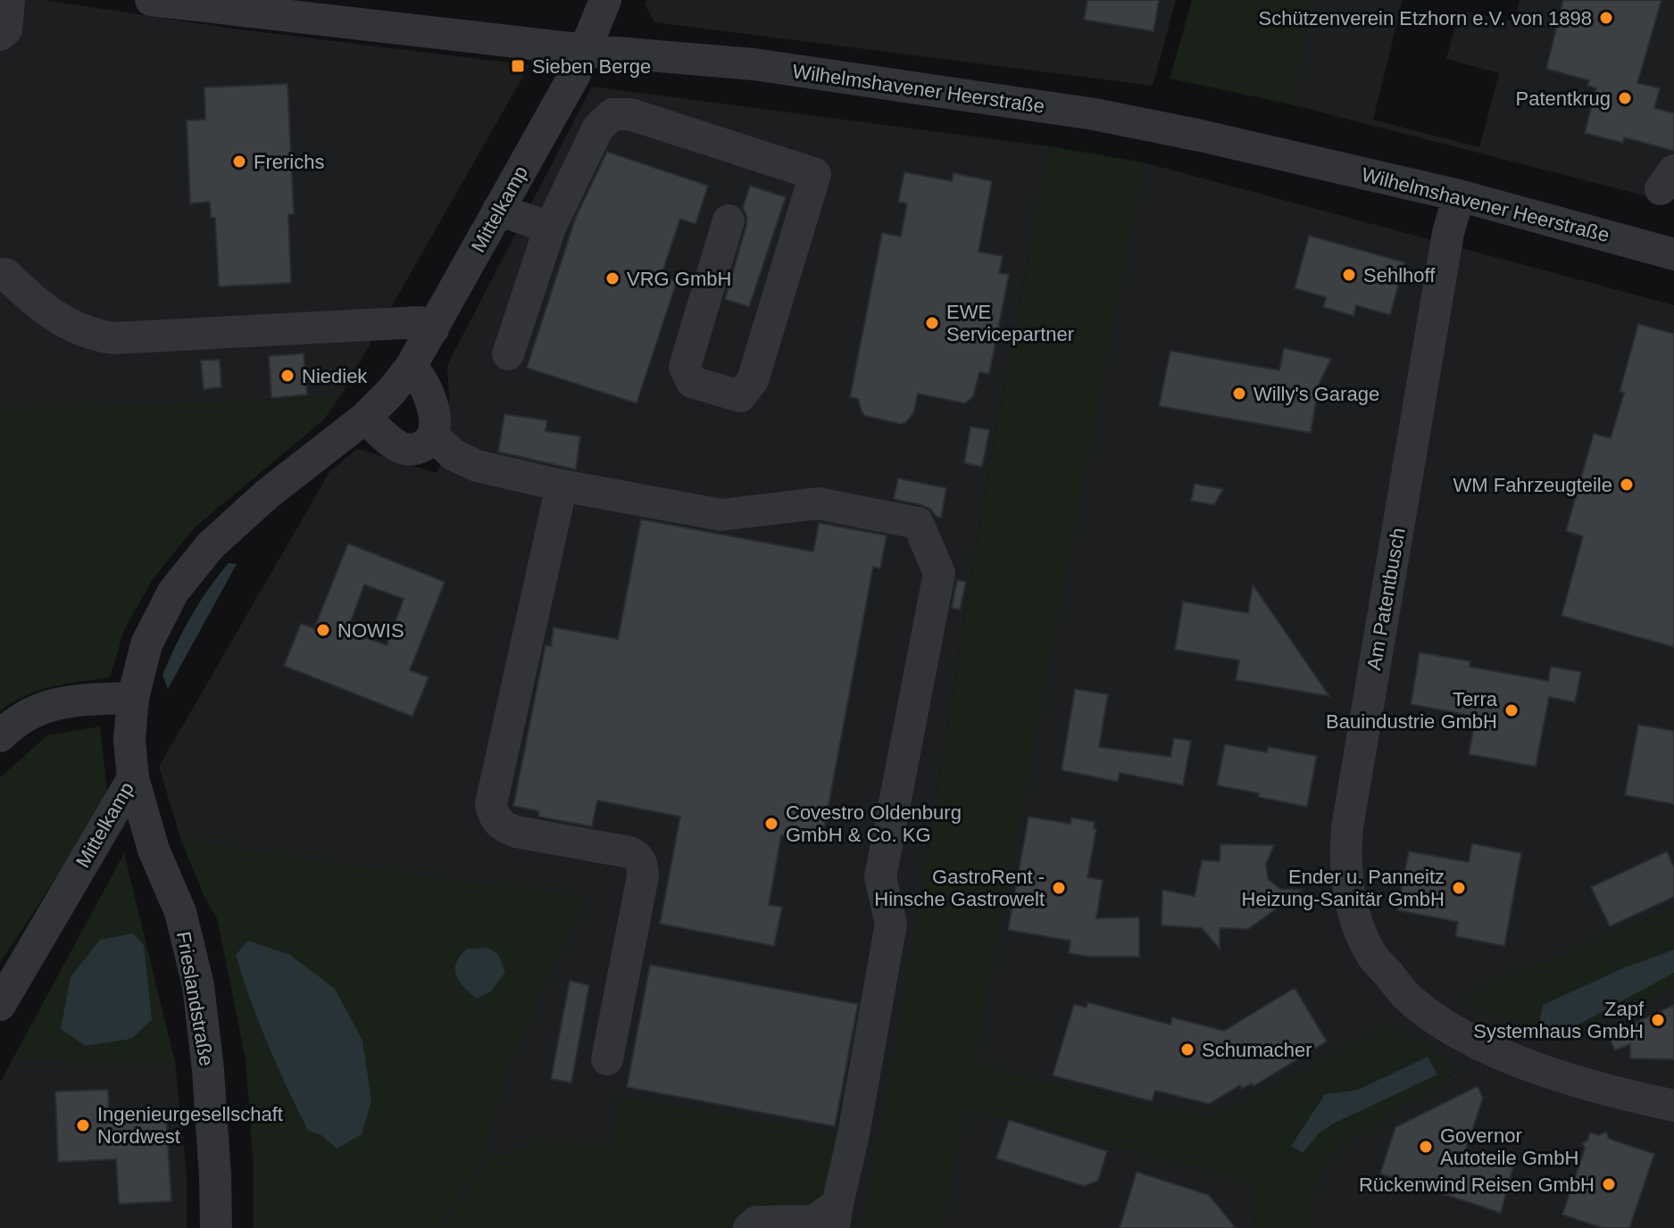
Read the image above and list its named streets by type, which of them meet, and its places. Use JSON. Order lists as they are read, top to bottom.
{
  "streets": {
    "street": [
      "Wilhelmshavener Heerstraße",
      "Mittelkamp",
      "Am Patentbusch",
      "Frieslandstraße"
    ]
  },
  "crossings": [
    ["Wilhelmshavener Heerstraße", "Mittelkamp"],
    ["Wilhelmshavener Heerstraße", "Am Patentbusch"],
    ["Mittelkamp", "Frieslandstraße"]
  ],
  "places": {
    "other": [
      "Schützenverein Etzhorn e.V. von 1898",
      "Patentkrug",
      "Frerichs",
      "Sehlhoff",
      "VRG GmbH",
      "EWE Servicepartner",
      "Niediek",
      "Willy's Garage",
      "WM Fahrzeugteile",
      "NOWIS",
      "Terra Bauindustrie GmbH",
      "Covestro Oldenburg GmbH & Co. KG",
      "GastroRent - Hinsche Gastrowelt",
      "Ender u. Panneitz Heizung-Sanitär GmbH",
      "Zapf Systemhaus GmbH",
      "Schumacher",
      "Ingenieurgesellschaft Nordwest",
      "Governor Autoteile GmbH",
      "Rückenwind Reisen GmbH"
    ],
    "transit": ["Sieben Berge"]
  }
}
